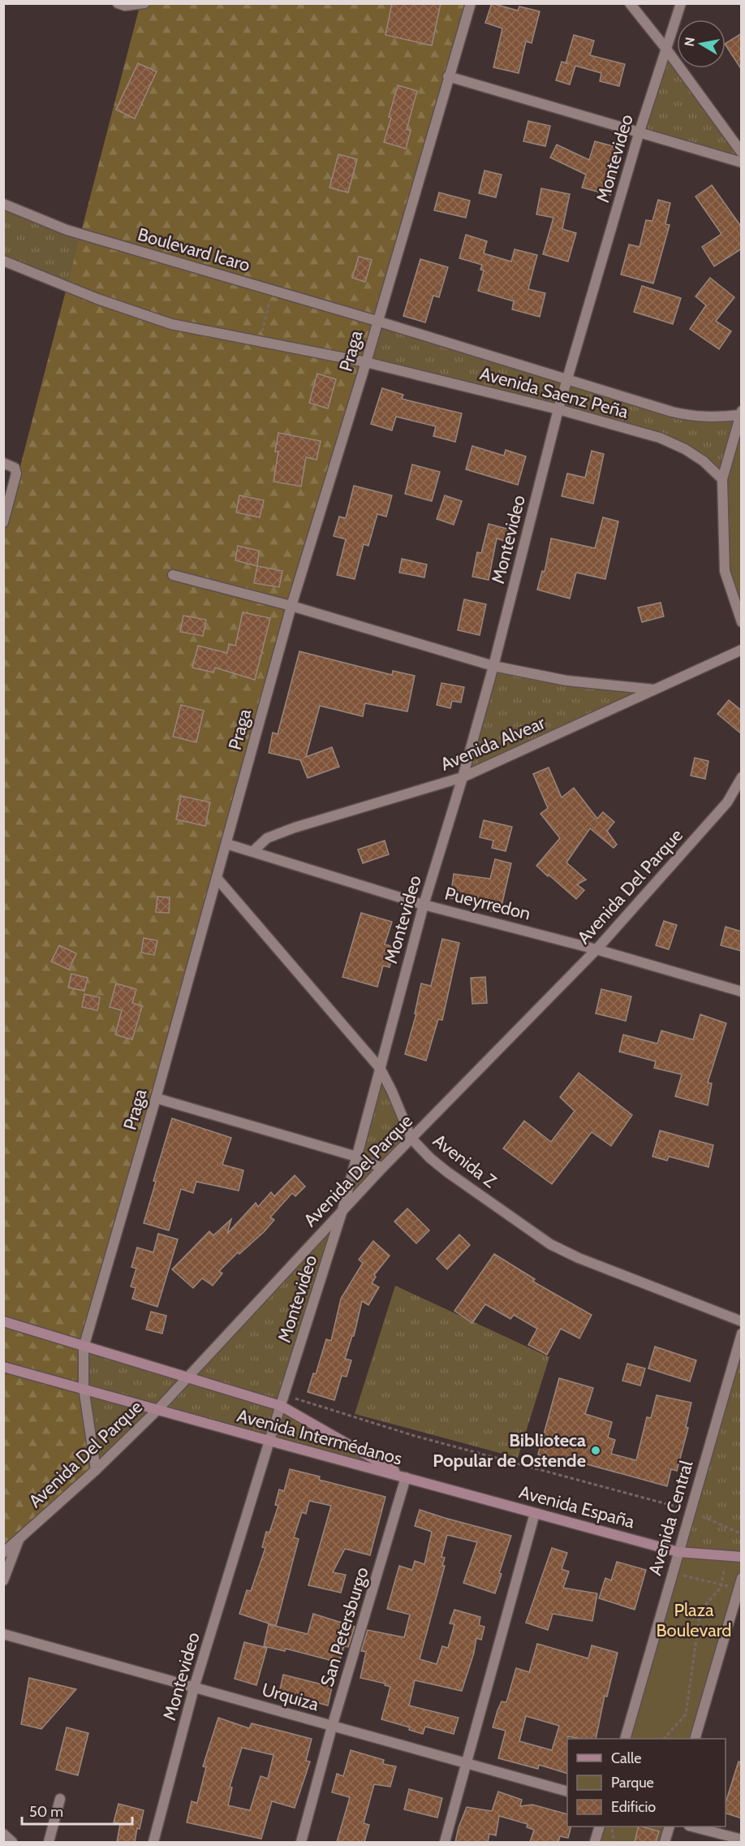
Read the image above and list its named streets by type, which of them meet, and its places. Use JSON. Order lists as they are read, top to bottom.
{
  "streets": {
    "main road": ["Avenida Intermédanos", "Avenida España"],
    "street": [
      "Montevideo",
      "Boulevard Icaro",
      "Praga",
      "Avenida Saenz Peña",
      "Avenida Alvear",
      "Avenida Del Parque",
      "Pueyrredon",
      "Avenida Z",
      "Avenida Central",
      "San Petersburgo",
      "Urquiza"
    ]
  },
  "crossings": [
    ["Montevideo", "Avenida Saenz Peña"],
    ["Montevideo", "Avenida Alvear"],
    ["Montevideo", "Avenida Del Parque"],
    ["Montevideo", "Pueyrredon"],
    ["Montevideo", "Avenida Z"],
    ["Montevideo", "Avenida Intermédanos"],
    ["Montevideo", "Urquiza"],
    ["Boulevard Icaro", "Praga"],
    ["Boulevard Icaro", "Avenida Saenz Peña"],
    ["Praga", "Avenida Saenz Peña"],
    ["Praga", "Avenida Del Parque"],
    ["Praga", "Pueyrredon"],
    ["Praga", "Avenida Z"],
    ["Praga", "Avenida Intermédanos"],
    ["Avenida Alvear", "Pueyrredon"],
    ["Avenida Del Parque", "Pueyrredon"],
    ["Avenida Del Parque", "Avenida Z"],
    ["Avenida Del Parque", "Avenida Intermédanos"],
    ["Avenida Intermédanos", "Avenida España"],
    ["Avenida Intermédanos", "San Petersburgo"],
    ["Avenida España", "Avenida Central"],
    ["Avenida España", "San Petersburgo"],
    ["San Petersburgo", "Urquiza"]
  ],
  "parks": ["Plaza Boulevard"],
  "places": ["Biblioteca Popular de Ostende"],
  "legend": ["Calle", "Parque", "Edificio"],
  "scale_bar": "50 m",
  "north": "left"
}
